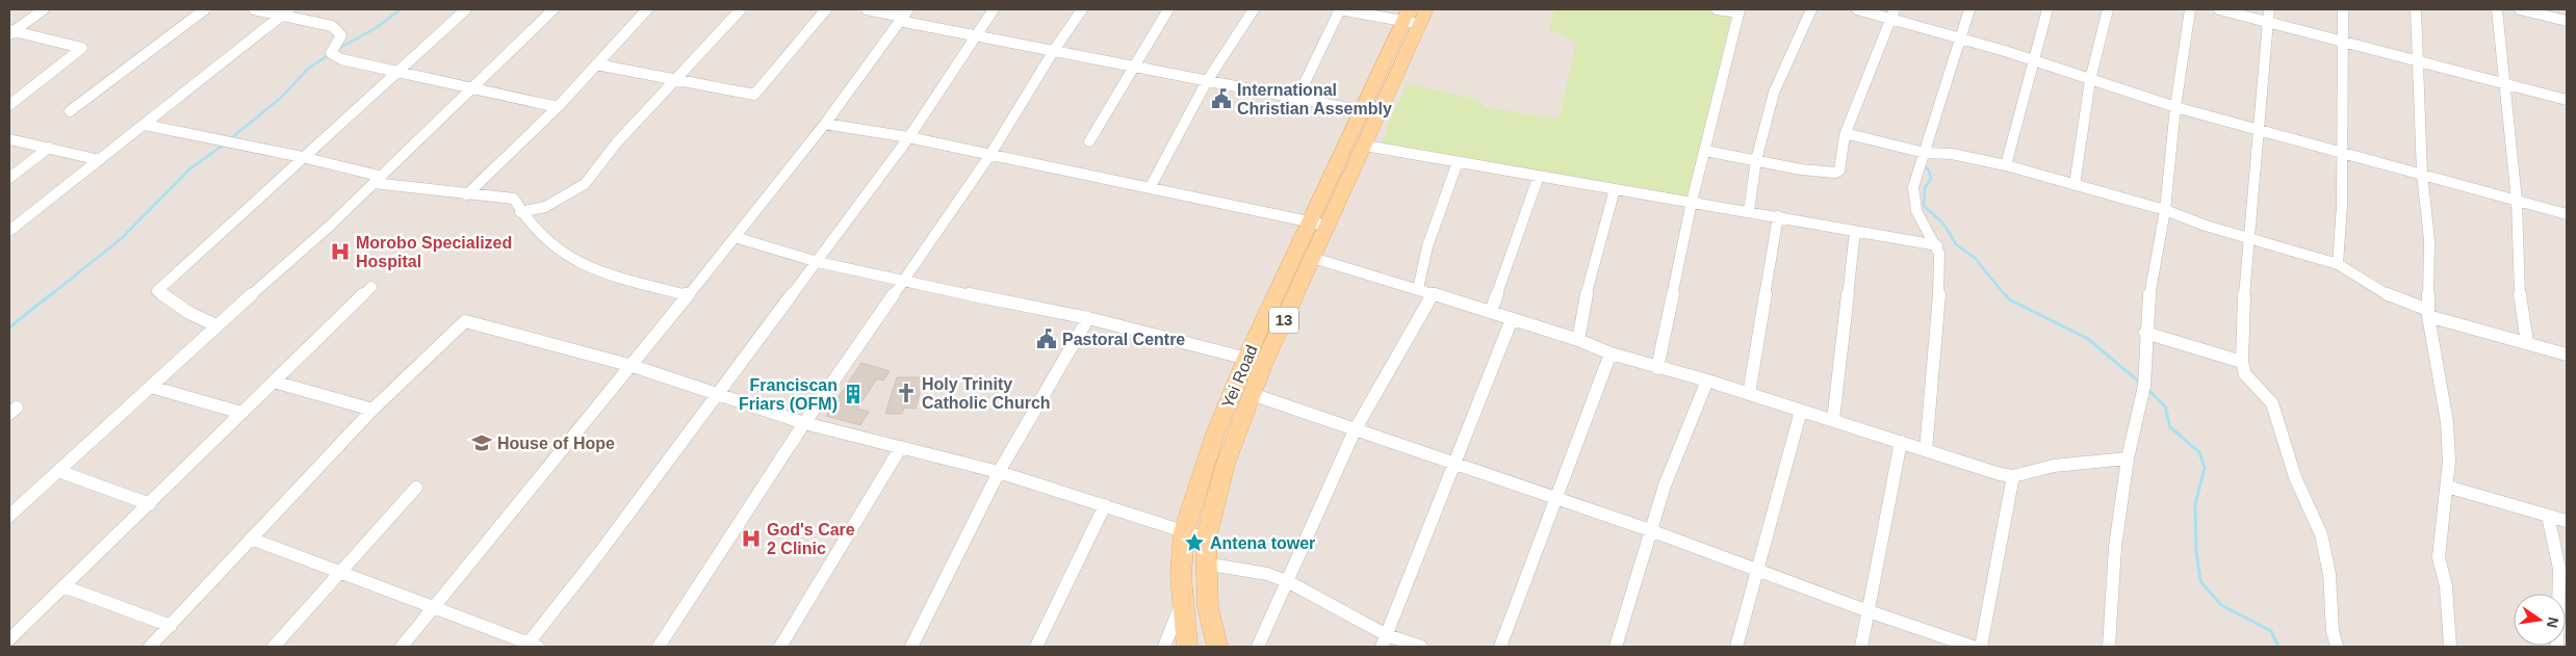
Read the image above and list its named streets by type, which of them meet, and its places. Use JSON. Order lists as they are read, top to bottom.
{
  "streets": {
    "main road": ["13", "Yei Road"]
  },
  "places": {
    "public building": ["International Christian Assembly", "Pastoral Centre"],
    "hospital": ["Morobo Specialized Hospital", "God's Care 2 Clinic"],
    "church": ["Holy Trinity Catholic Church"],
    "building": ["Franciscan Friars (OFM)"],
    "school or university": ["House of Hope"],
    "place": ["Antena tower"]
  },
  "north": "right"
}
